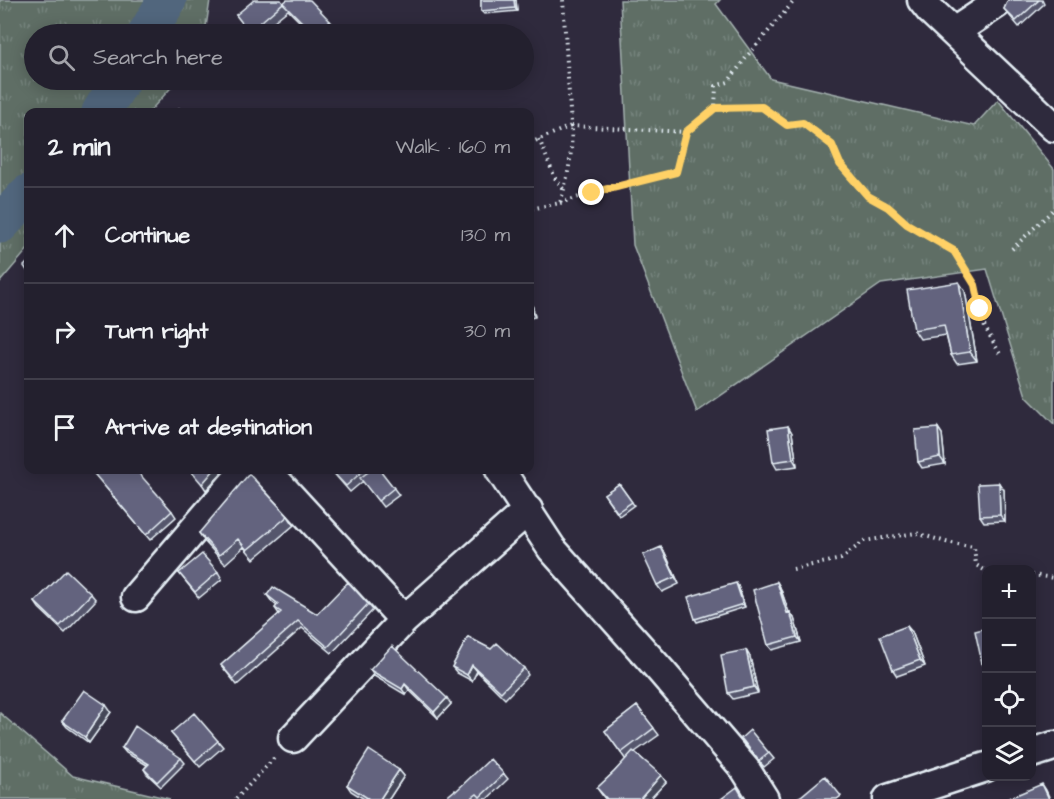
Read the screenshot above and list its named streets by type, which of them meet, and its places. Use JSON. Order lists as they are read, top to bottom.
{
  "page": {
    "search": "Search here",
    "heading": ["2 min", "Walk · 160 m"],
    "list": [
      ["Continue", "130 m"],
      ["Turn right", "30 m"],
      "Arrive at destination"
    ],
    "map_buttons": ["+", "−"]
  }
}
